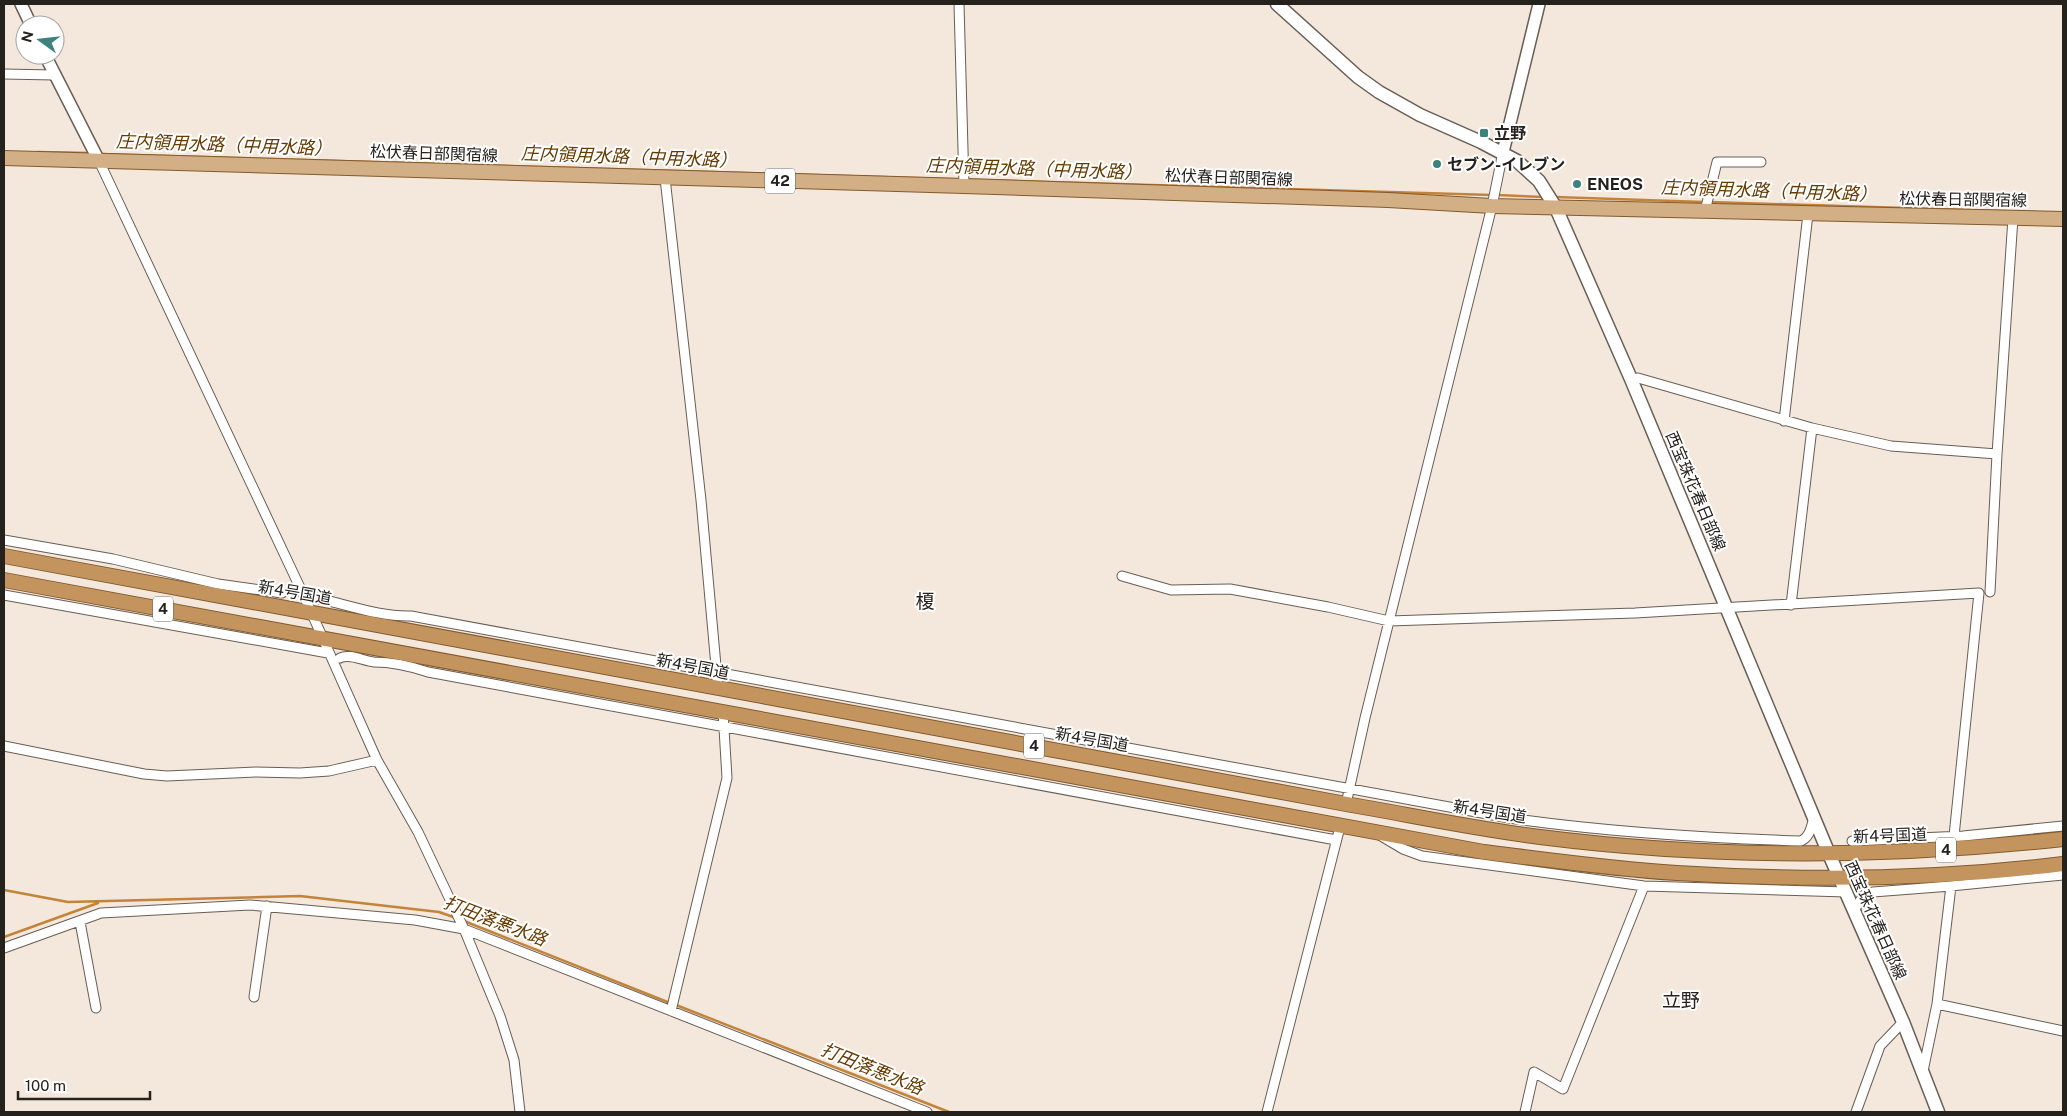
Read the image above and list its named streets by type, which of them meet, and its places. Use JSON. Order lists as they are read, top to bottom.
{
  "streets": {
    "highway": ["新4号国道", "4"],
    "main road": ["松伏春日部関宿線", "42", "西宝珠花春日部線"]
  },
  "crossings": [
    ["松伏春日部関宿線", "西宝珠花春日部線"],
    ["西宝珠花春日部線", "新4号国道"],
    ["西宝珠花春日部線", "4"]
  ],
  "districts": ["榎", "立野"],
  "water": ["庄内領用水路（中用水路）", "打田落悪水路"],
  "places": {
    "transit": ["立野"],
    "other": ["セブン-イレブン", "ENEOS"]
  },
  "scale_bar": "100 m",
  "north": "left"
}
